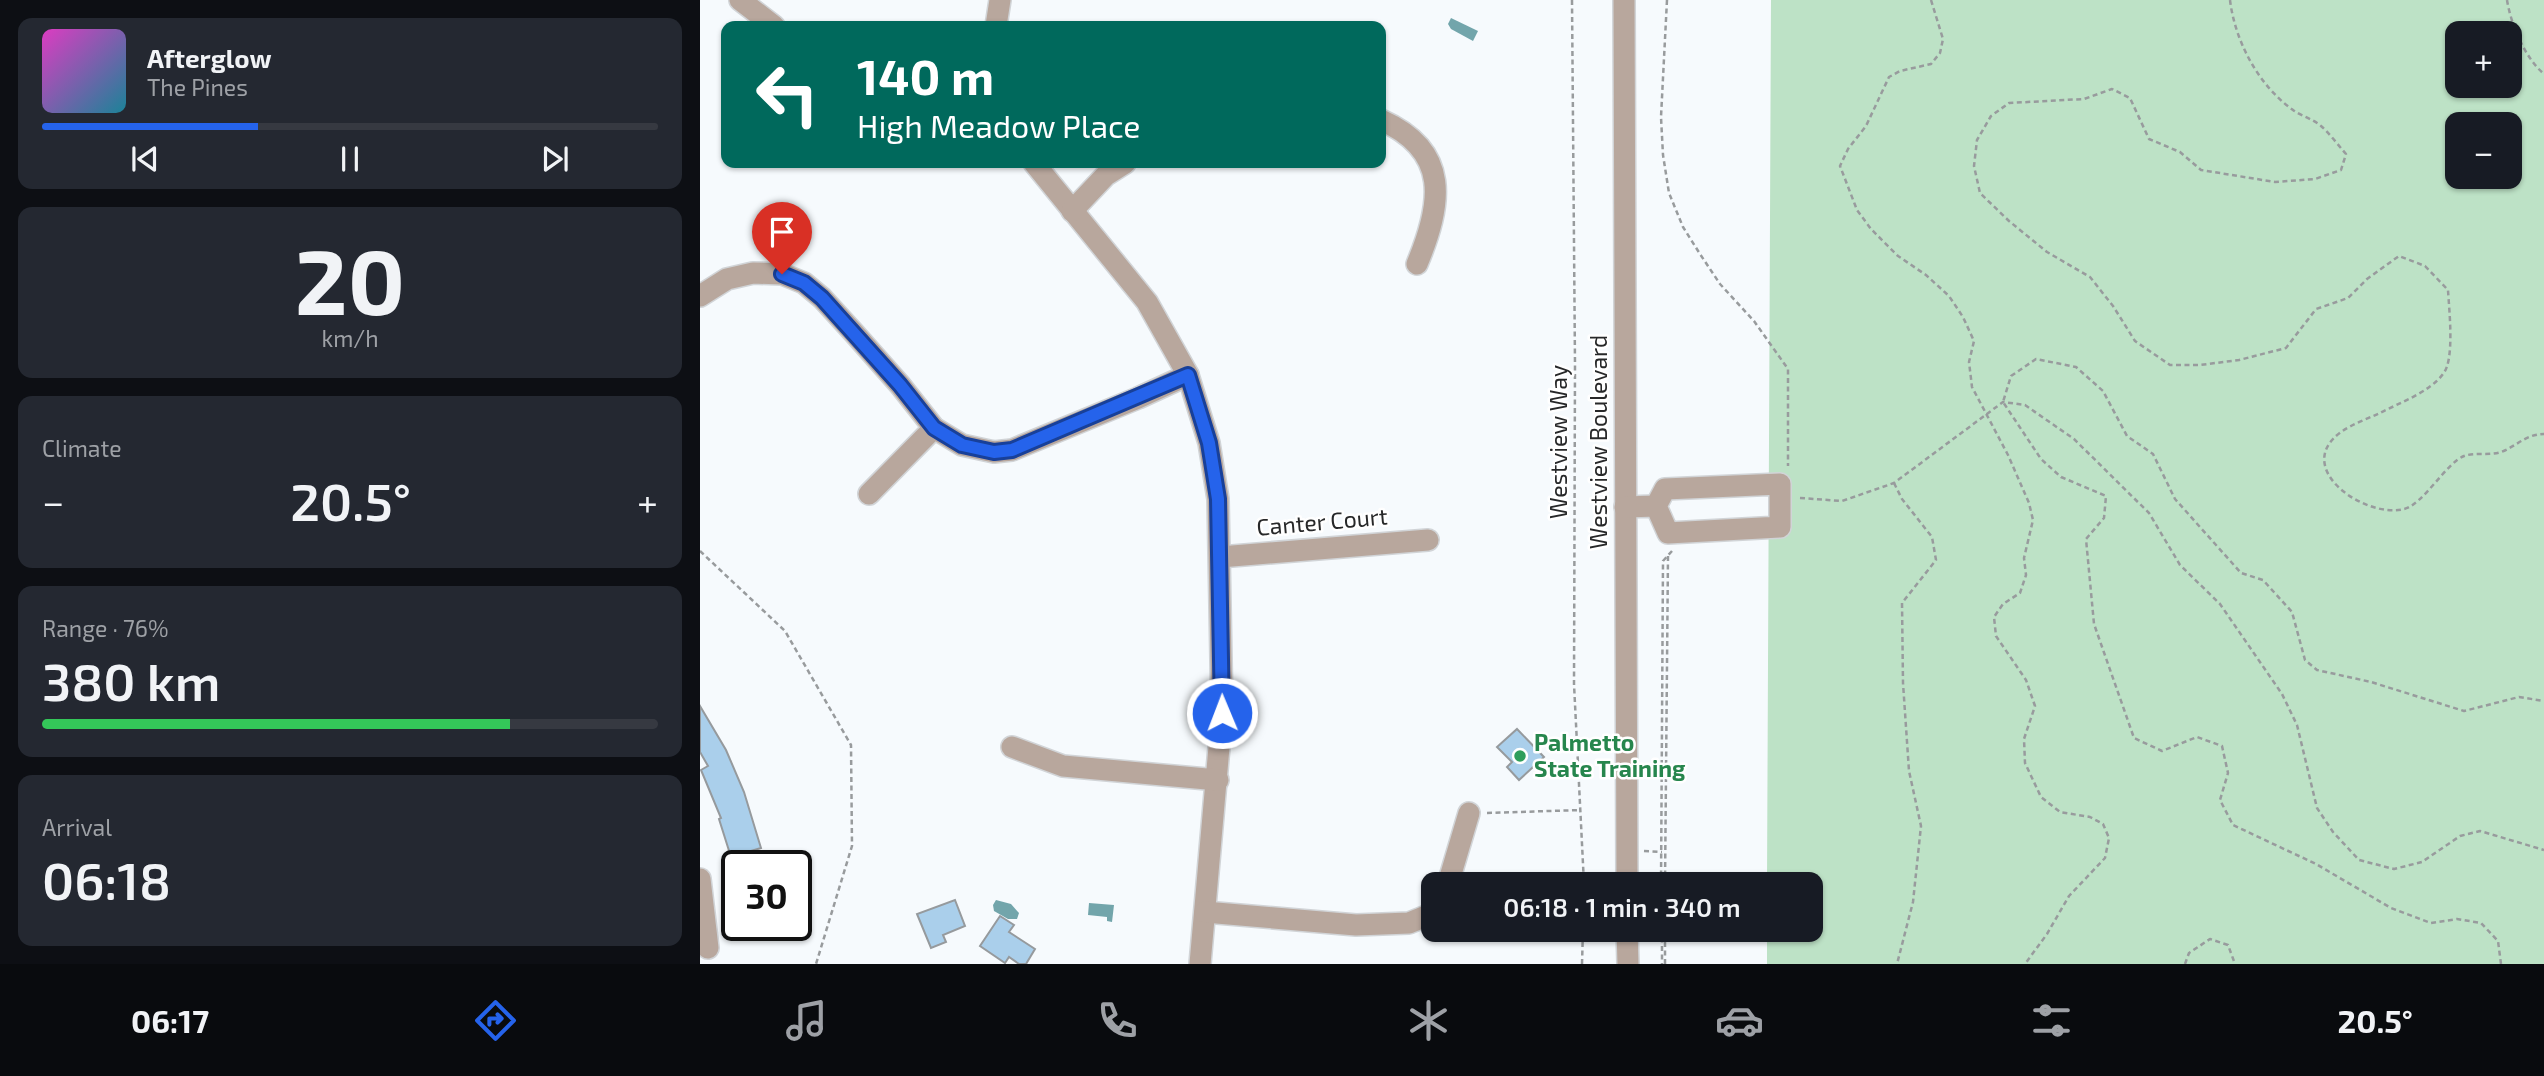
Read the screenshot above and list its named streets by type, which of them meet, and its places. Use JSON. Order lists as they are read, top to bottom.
{
  "streets": {
    "street": ["Westview Boulevard", "Canter Court"],
    "path": ["Westview Way"]
  },
  "places": ["Palmetto State Training"],
  "page": {
    "map_buttons": ["+", "−"],
    "turn": ["140 m", "High Meadow Place"],
    "song": ["Afterglow", "The Pines"],
    "tile": [
      ["20", "km/h"],
      "Climate",
      ["Range · 76%", "380 km"],
      ["Arrival", "06:18"]
    ],
    "heat": ["−", "20.5°", "+"],
    "limit": "30",
    "trip": "06:18 · 1 min · 340 m",
    "tabs": ["06:17", "20.5°"]
  }
}
